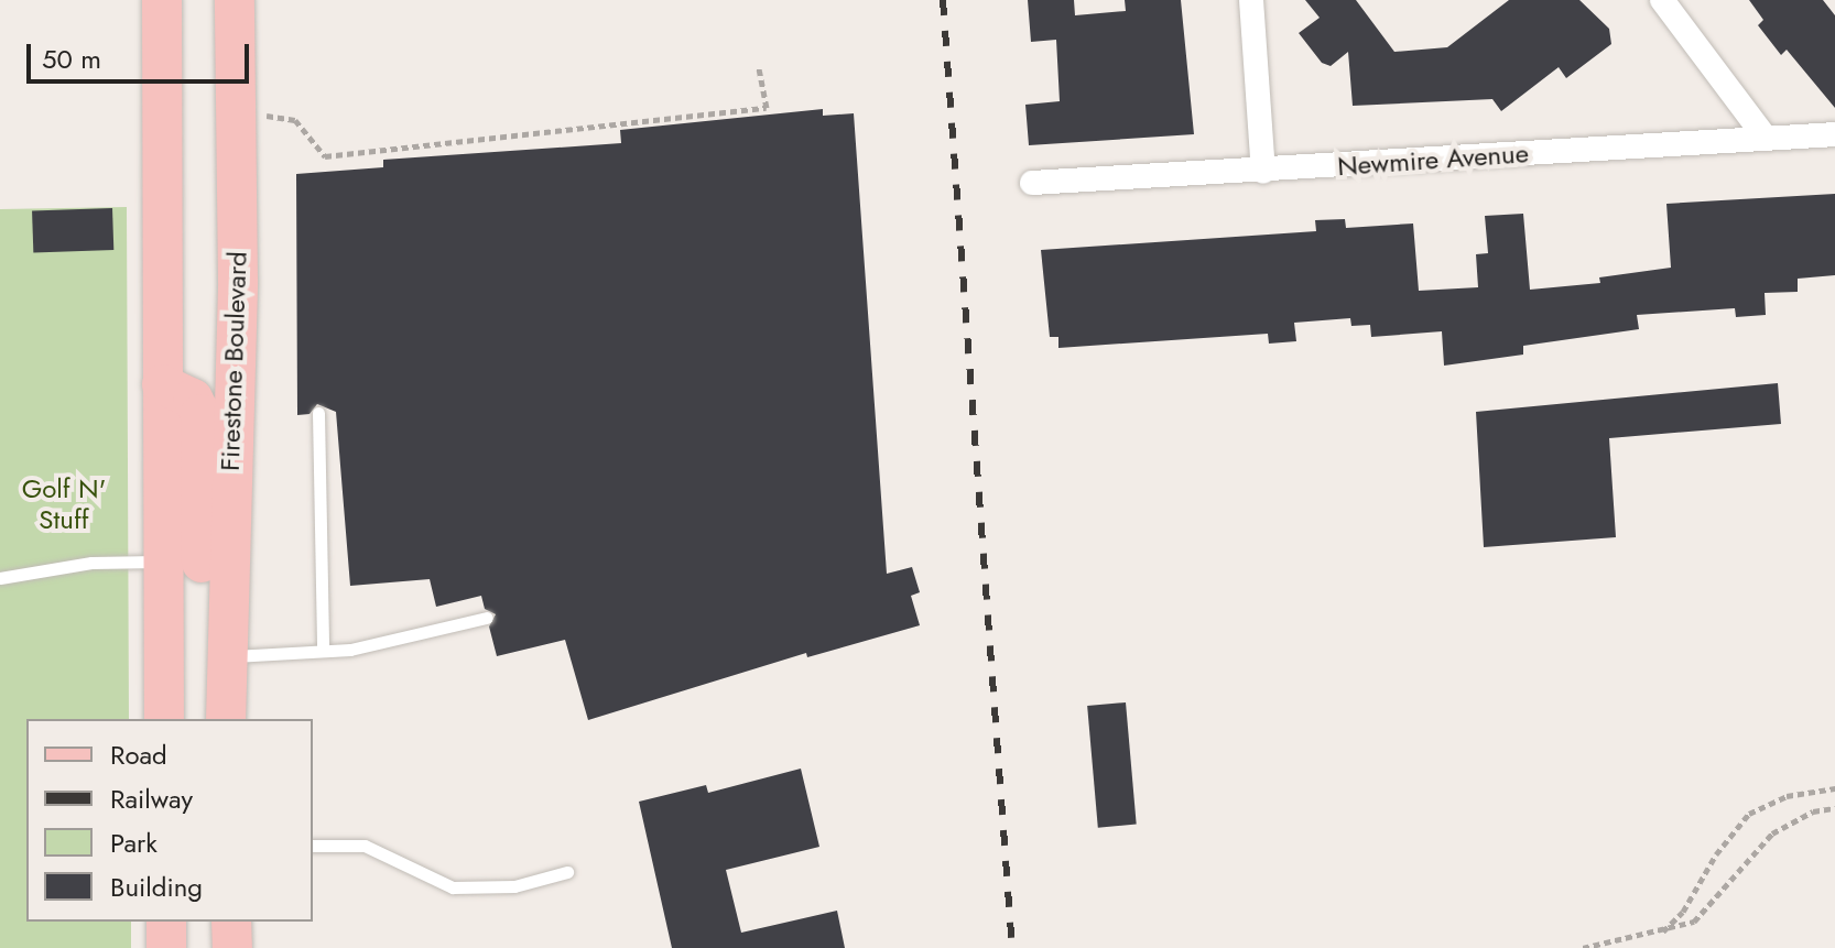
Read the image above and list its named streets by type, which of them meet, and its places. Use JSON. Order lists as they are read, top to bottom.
{
  "streets": {
    "main road": ["Firestone Boulevard"],
    "street": ["Newmire Avenue"]
  },
  "parks": ["Golf N' Stuff"],
  "legend": [
    "Road",
    "Railway",
    "Park",
    "Building"
  ],
  "scale_bar": "50 m"
}
